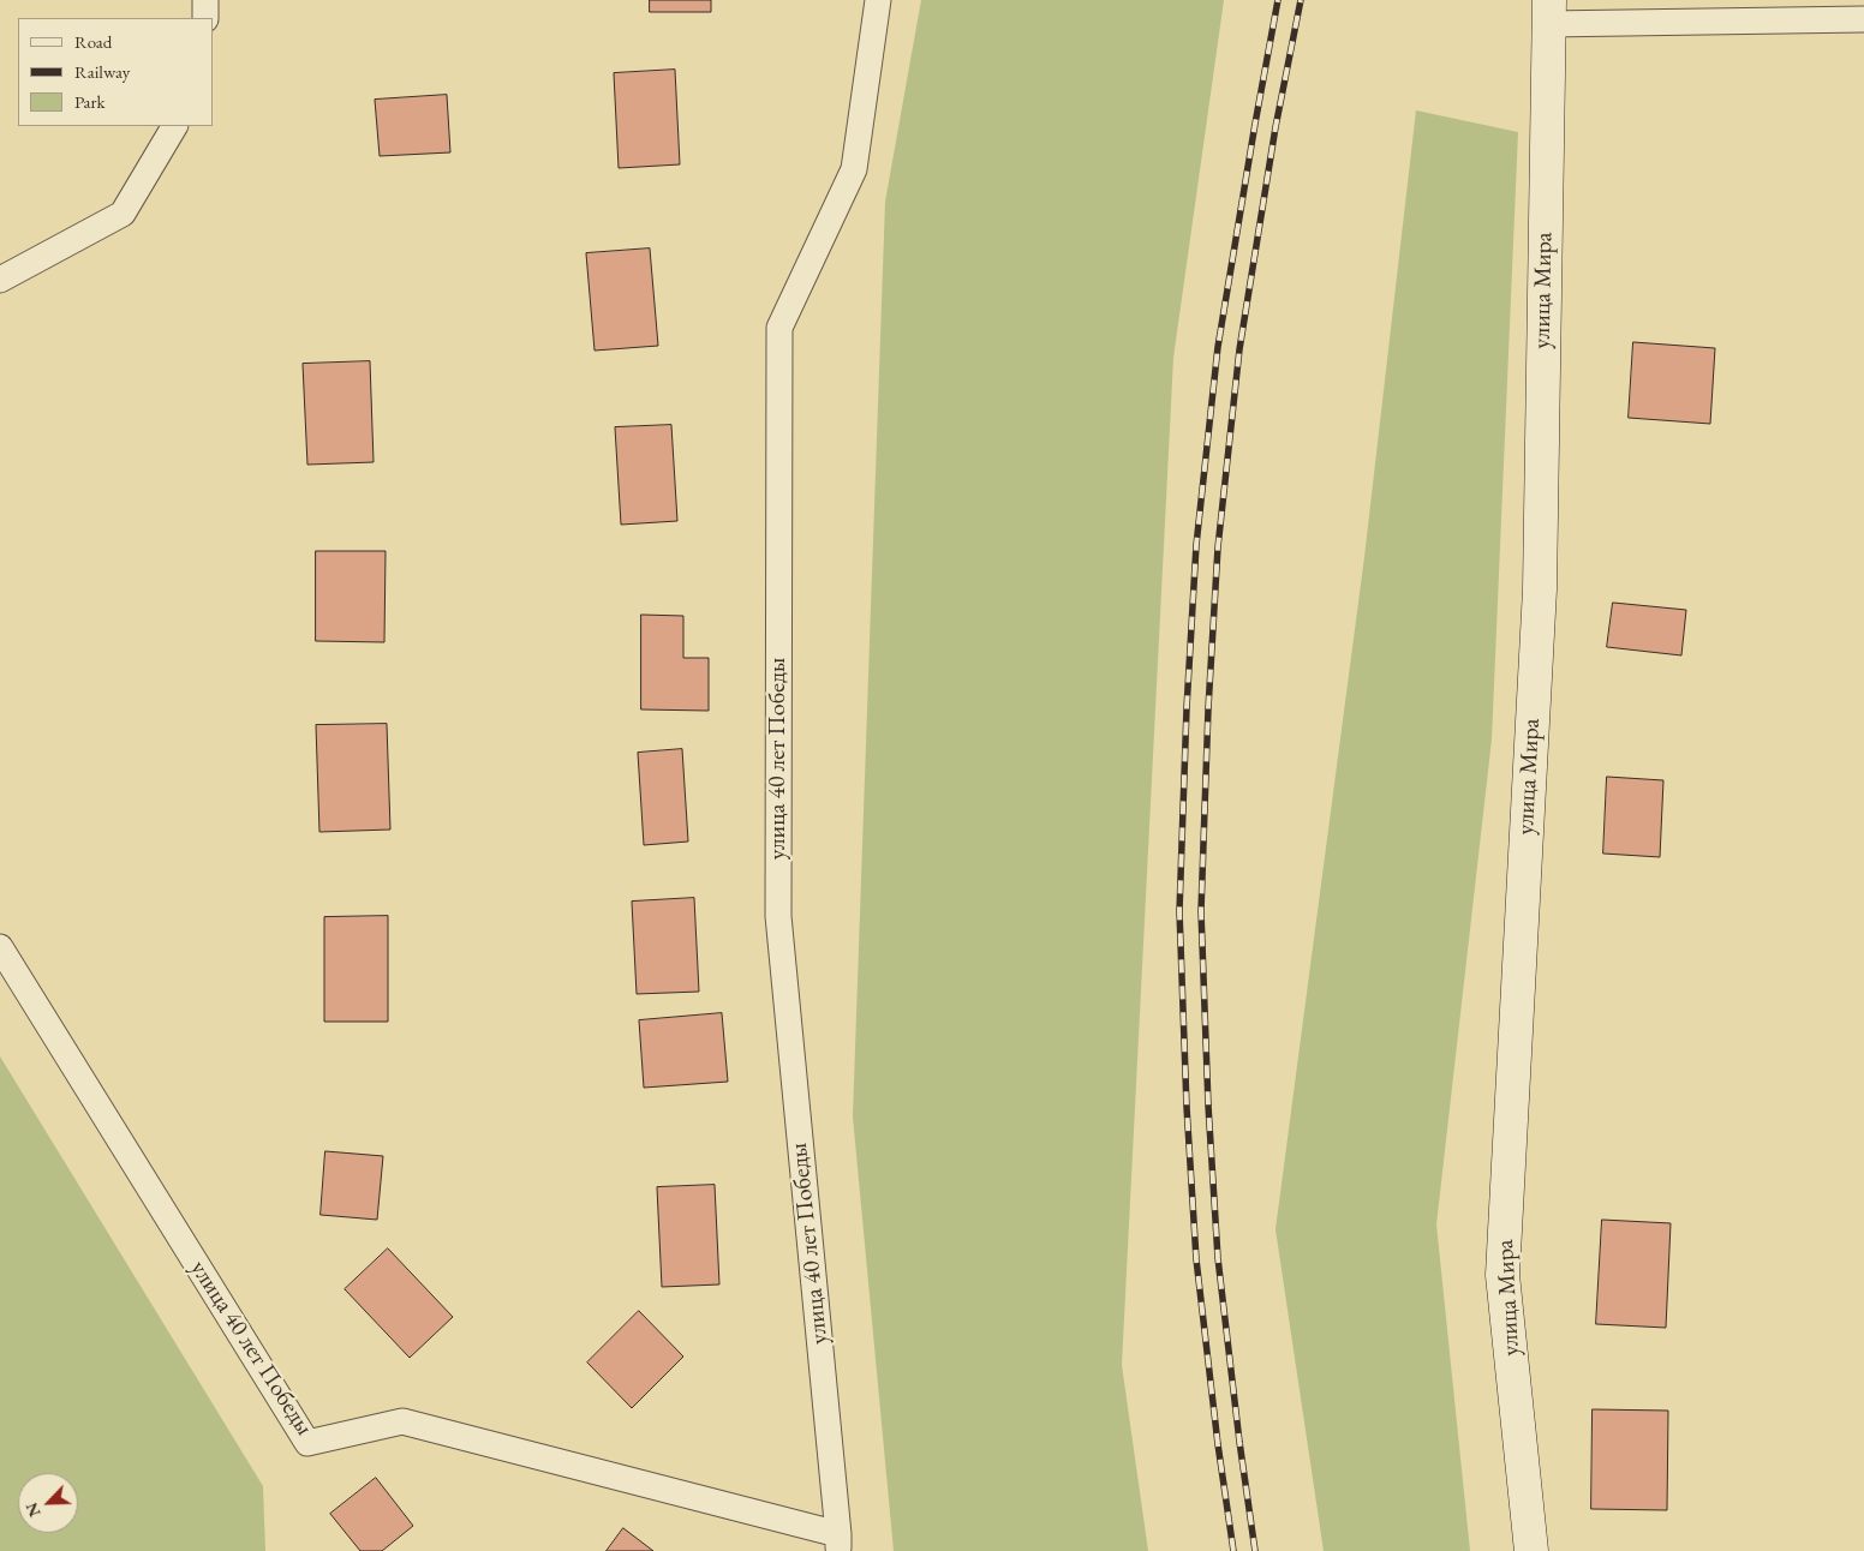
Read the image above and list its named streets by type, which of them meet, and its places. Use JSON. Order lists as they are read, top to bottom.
{
  "streets": {
    "street": ["улица Мира", "улица 40 лет Победы"]
  },
  "legend": ["Road", "Railway", "Park"],
  "north": "bottom left"
}
